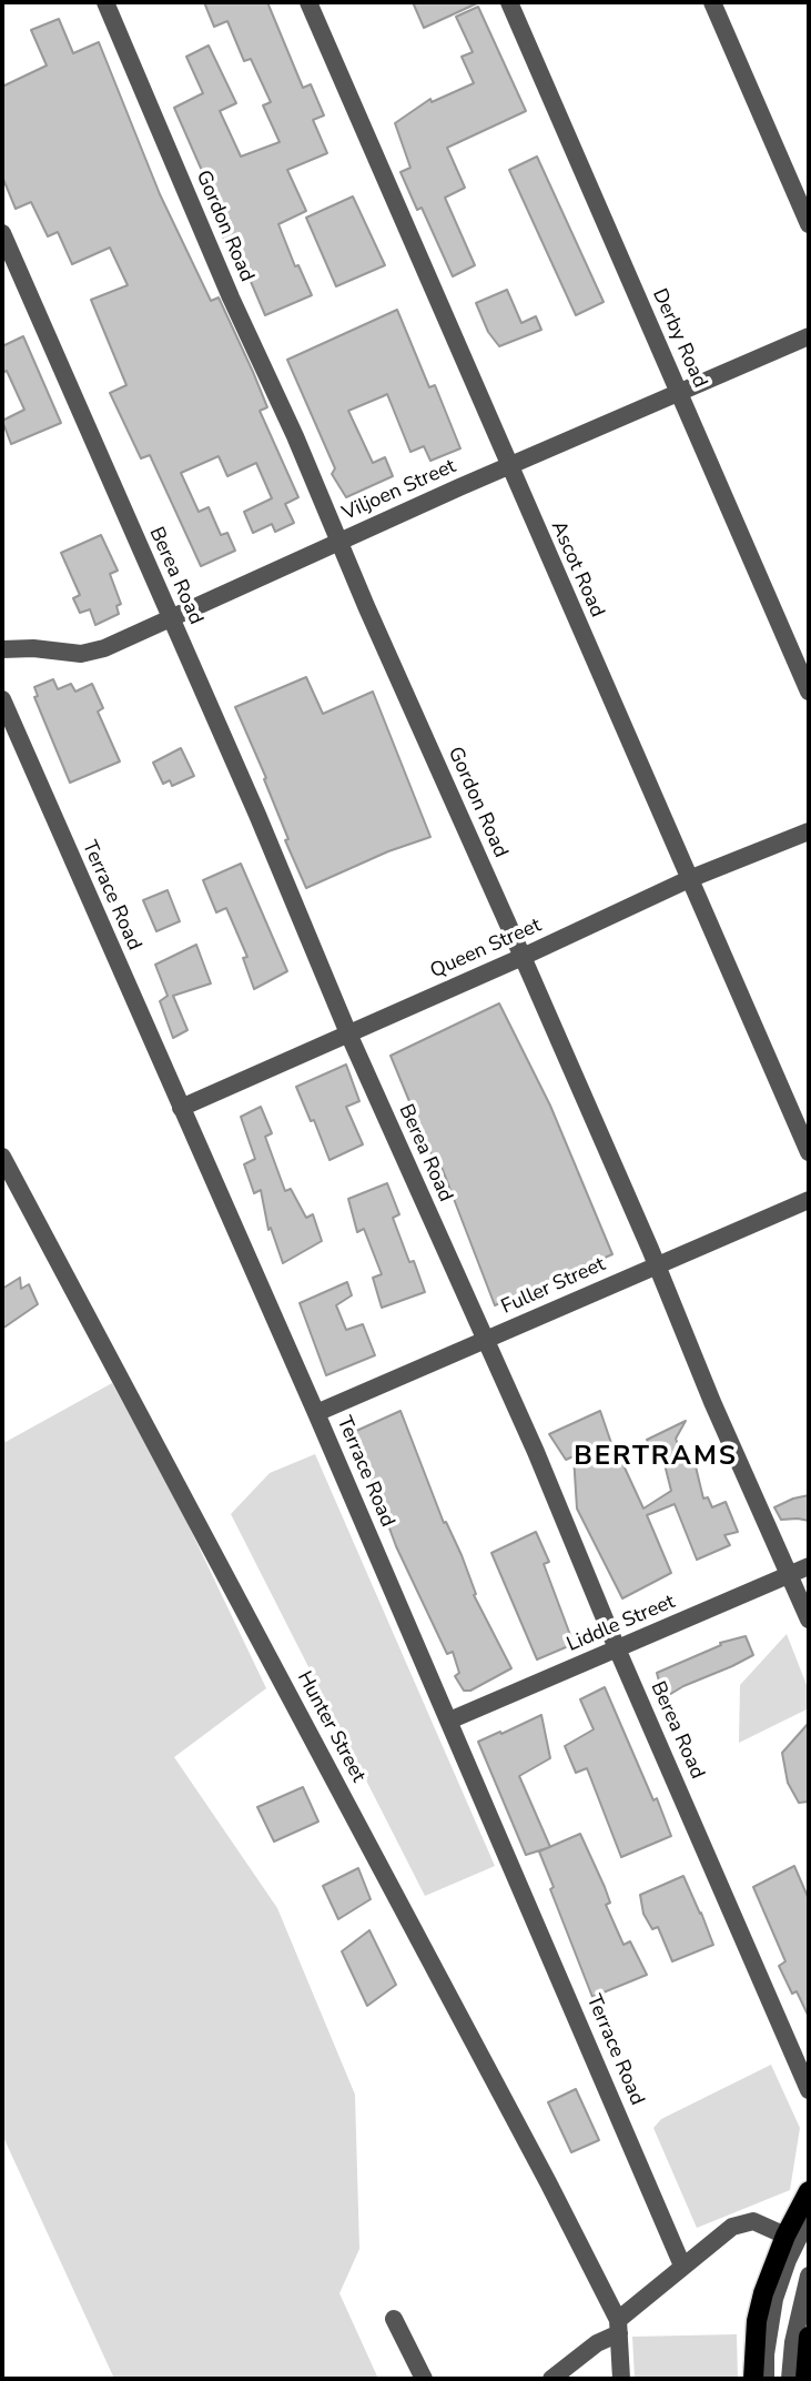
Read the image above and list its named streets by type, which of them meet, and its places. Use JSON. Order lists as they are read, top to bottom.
{
  "streets": {
    "street": [
      "Gordon Road",
      "Derby Road",
      "Viljoen Street",
      "Ascot Road",
      "Berea Road",
      "Terrace Road",
      "Queen Street",
      "Fuller Street",
      "Liddle Street",
      "Hunter Street"
    ]
  },
  "crossings": [
    ["Gordon Road", "Viljoen Street"],
    ["Gordon Road", "Queen Street"],
    ["Gordon Road", "Fuller Street"],
    ["Gordon Road", "Liddle Street"],
    ["Derby Road", "Viljoen Street"],
    ["Viljoen Street", "Ascot Road"],
    ["Viljoen Street", "Berea Road"],
    ["Ascot Road", "Queen Street"],
    ["Berea Road", "Queen Street"],
    ["Berea Road", "Fuller Street"],
    ["Berea Road", "Liddle Street"],
    ["Terrace Road", "Queen Street"],
    ["Terrace Road", "Fuller Street"],
    ["Terrace Road", "Liddle Street"]
  ],
  "districts": ["BERTRAMS"]
}
